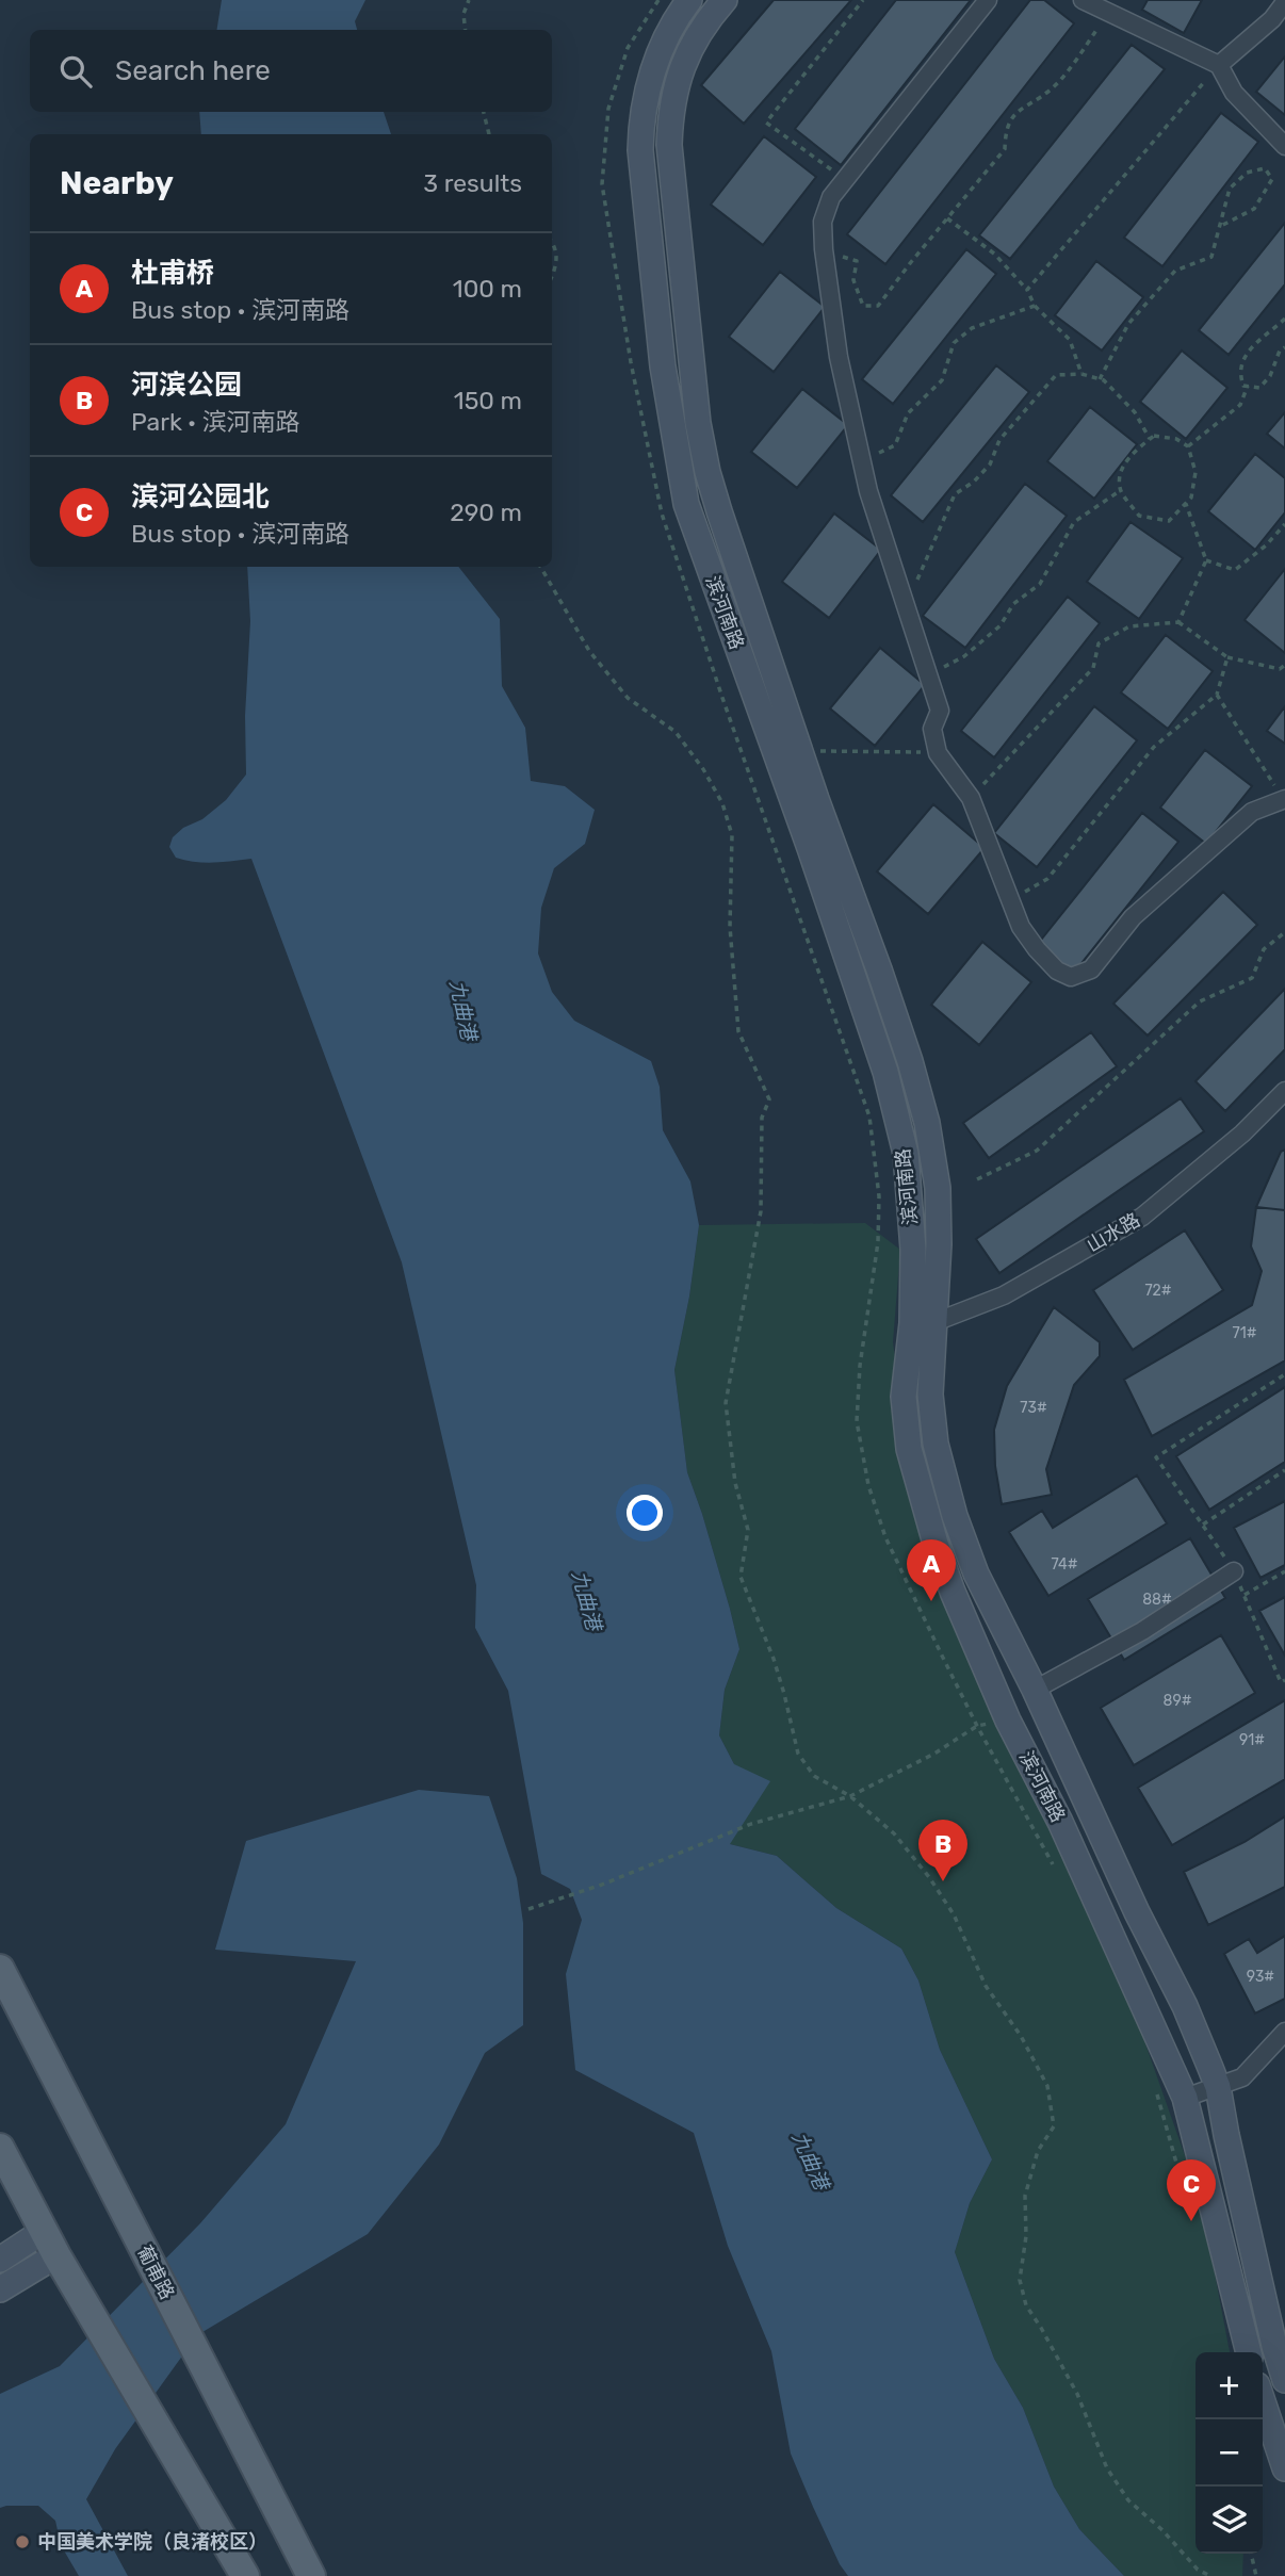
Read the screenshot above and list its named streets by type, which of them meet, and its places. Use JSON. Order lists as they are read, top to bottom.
{
  "streets": {
    "main road": ["葡甫路"],
    "street": ["滨河南路", "山水路"]
  },
  "crossings": [
    ["滨河南路", "山水路"]
  ],
  "water": ["九曲港"],
  "places": ["中国美术学院（良渚校区）"],
  "house_numbers": [
    "72#",
    "71#",
    "73#",
    "74#",
    "88#",
    "89#",
    "91#",
    "93#"
  ],
  "page": {
    "search": "Search here",
    "heading": ["Nearby", "3 results"],
    "list": [
      {
        "mark": "A",
        "name": "杜甫桥",
        "note": "Bus stop · 滨河南路",
        "value": "100 m"
      },
      {
        "mark": "B",
        "name": "河滨公园",
        "note": "Park · 滨河南路",
        "value": "150 m"
      },
      {
        "mark": "C",
        "name": "滨河公园北",
        "note": "Bus stop · 滨河南路",
        "value": "290 m"
      }
    ],
    "pins": ["A", "B", "C"],
    "map_buttons": ["+", "−"]
  }
}
